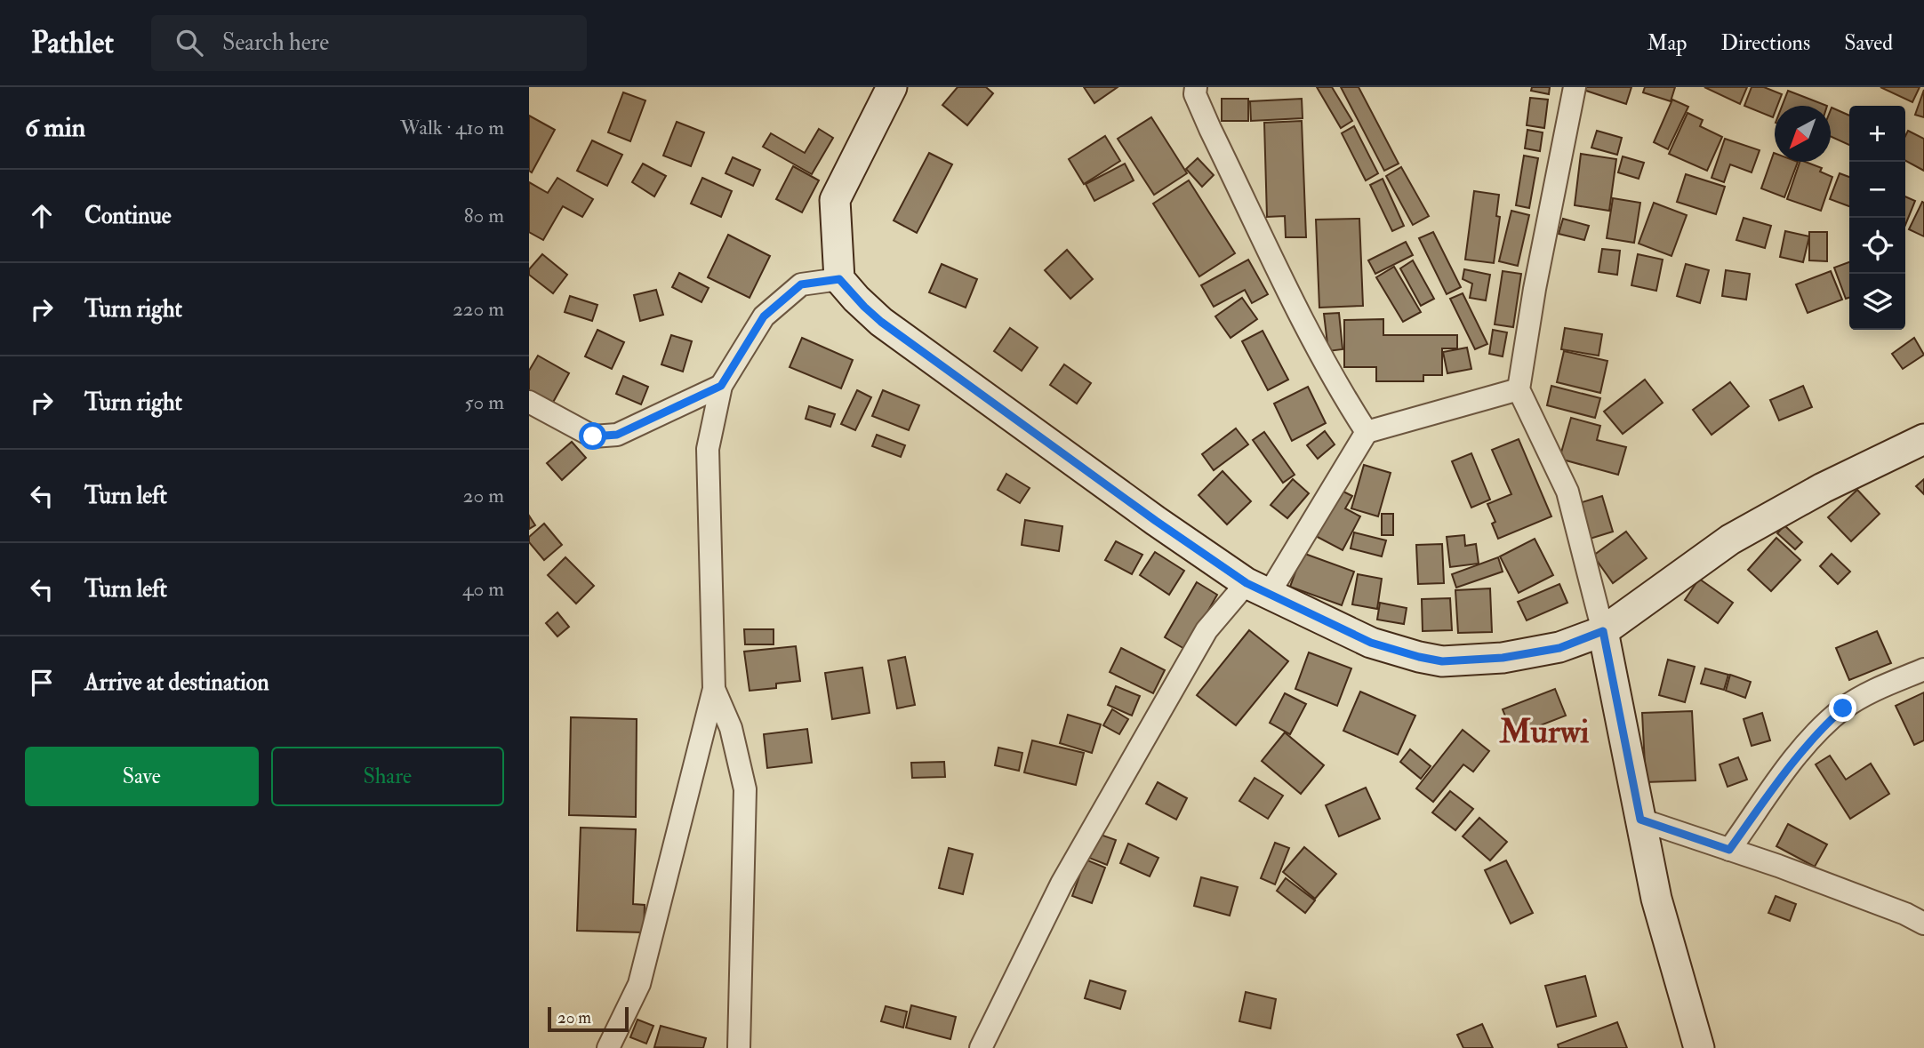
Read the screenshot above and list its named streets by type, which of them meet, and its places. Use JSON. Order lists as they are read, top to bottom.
{
  "districts": ["Murwi"],
  "scale_bar": "20 m",
  "north": "bottom left",
  "page": {
    "header": "Pathlet",
    "search": "Search here",
    "nav": ["Map", "Directions", "Saved"],
    "heading": ["6 min", "Walk · 410 m"],
    "map_buttons": ["+", "−"],
    "list": [
      ["Continue", "80 m"],
      ["Turn right", "220 m"],
      ["Turn right", "50 m"],
      ["Turn left", "20 m"],
      ["Turn left", "40 m"],
      "Arrive at destination"
    ],
    "buttons": ["Save", "Share"],
    "scale": "20 m"
  }
}
